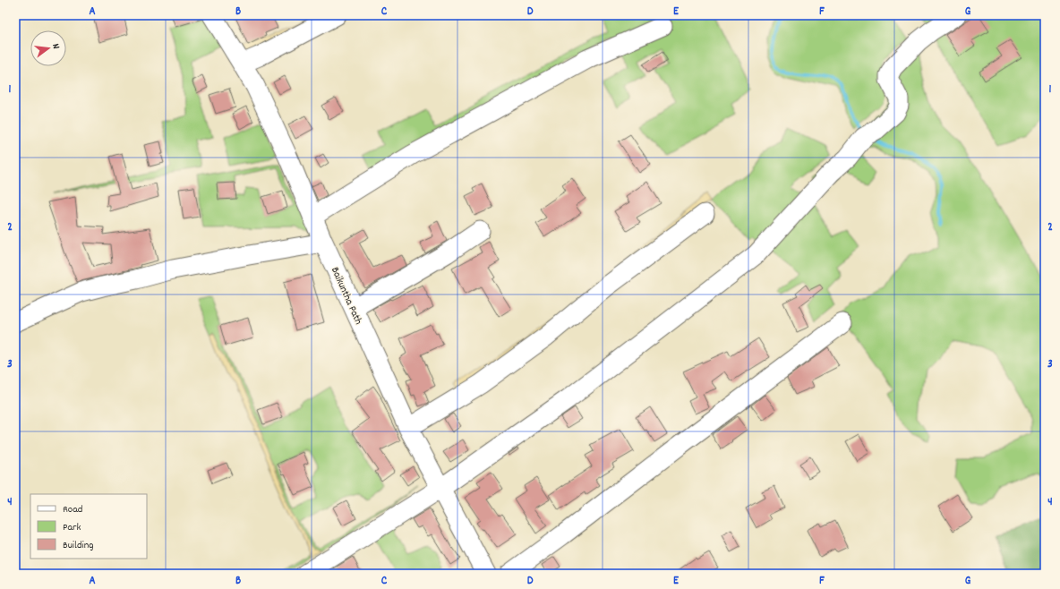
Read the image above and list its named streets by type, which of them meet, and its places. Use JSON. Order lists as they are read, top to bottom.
{
  "streets": {
    "street": ["Baikuntha Path"]
  },
  "legend": ["Road", "Park", "Building"],
  "north": "right",
  "grid": {
    "columns": [
      "A",
      "B",
      "C",
      "D",
      "E",
      "F",
      "G"
    ],
    "rows": [
      "1",
      "2",
      "3",
      "4"
    ]
  }
}
